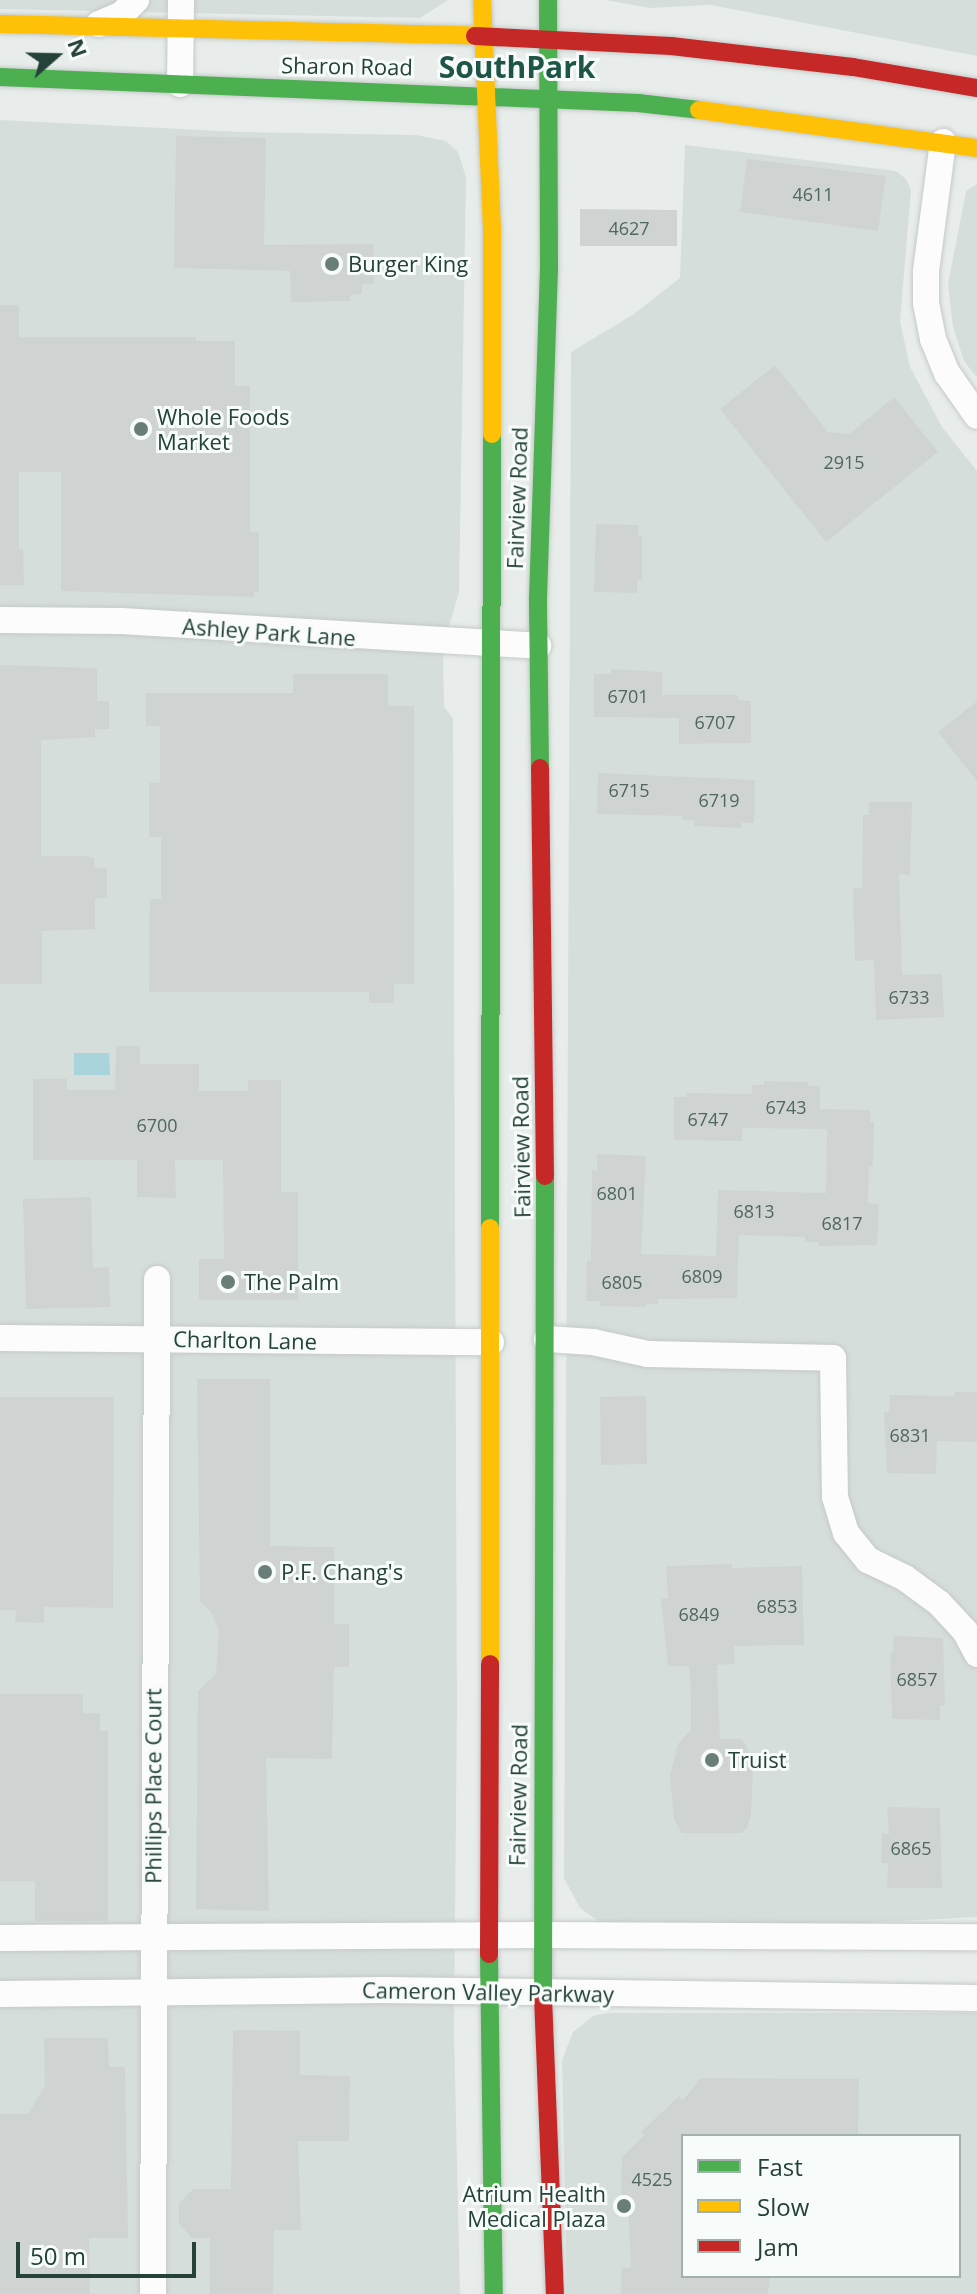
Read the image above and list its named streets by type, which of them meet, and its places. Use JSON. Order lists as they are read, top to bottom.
{
  "streets": {
    "main road": ["Sharon Road", "Fairview Road"],
    "street": [
      "Ashley Park Lane",
      "Charlton Lane",
      "Phillips Place Court",
      "Cameron Valley Parkway"
    ]
  },
  "crossings": [
    ["Sharon Road", "Fairview Road"],
    ["Fairview Road", "Ashley Park Lane"],
    ["Fairview Road", "Charlton Lane"],
    ["Fairview Road", "Cameron Valley Parkway"],
    ["Charlton Lane", "Phillips Place Court"],
    ["Phillips Place Court", "Cameron Valley Parkway"]
  ],
  "districts": ["SouthPark"],
  "places": [
    "Burger King",
    "Whole Foods Market",
    "The Palm",
    "P.F. Chang's",
    "Truist",
    "Atrium Health Medical Plaza"
  ],
  "house_numbers": [
    "4611",
    "4627",
    "2915",
    "6701",
    "6707",
    "6715",
    "6719",
    "6733",
    "6743",
    "6747",
    "6700",
    "6801",
    "6813",
    "6817",
    "6809",
    "6805",
    "6831",
    "6853",
    "6849",
    "6857",
    "6865",
    "4525"
  ],
  "legend": ["Fast", "Slow", "Jam"],
  "scale_bar": "50 m",
  "north": "right"
}
